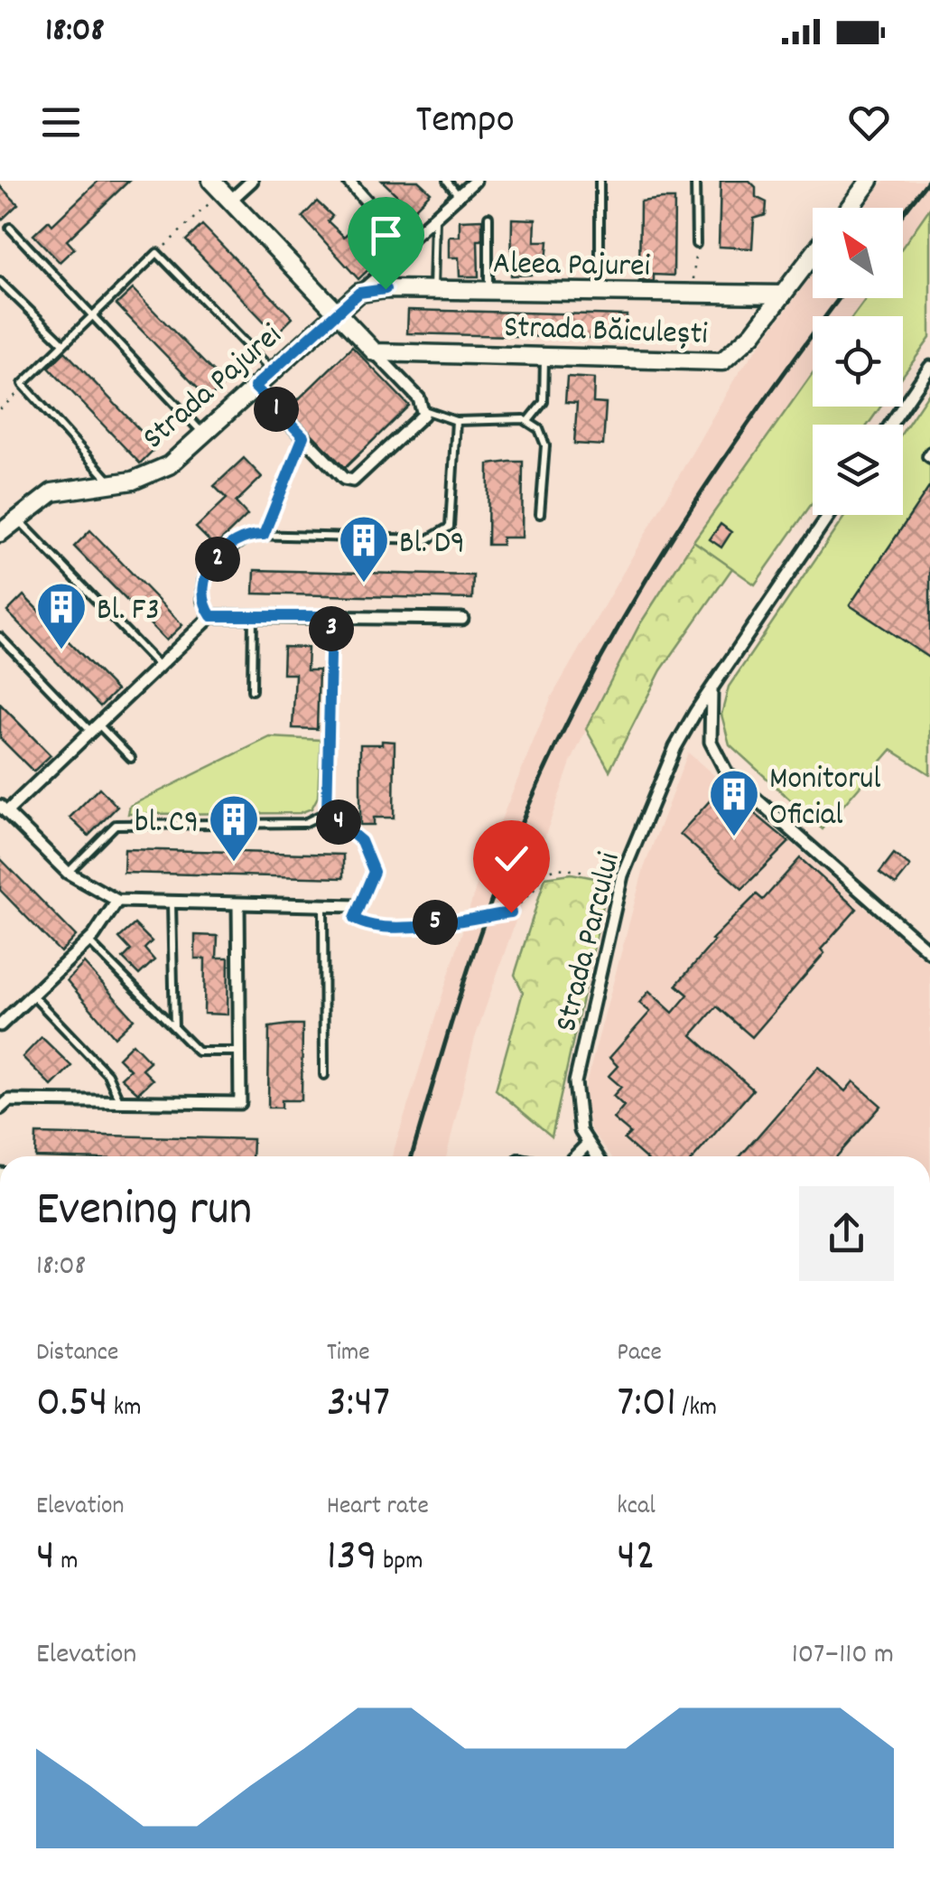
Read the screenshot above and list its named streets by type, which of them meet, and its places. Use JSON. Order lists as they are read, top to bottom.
{
  "streets": {
    "street": [
      "Aleea Pajurei",
      "Strada Băiculești",
      "Strada Pajurei",
      "Strada Parcului"
    ]
  },
  "crossings": [
    ["Aleea Pajurei", "Strada Băiculești"],
    ["Aleea Pajurei", "Strada Pajurei"]
  ],
  "places": {
    "building": [
      "Bl. D9",
      "Bl. F3",
      "Monitorul Oficial",
      "bl. C9"
    ]
  },
  "north": "top left",
  "page": {
    "status": "18:08",
    "header": "Tempo",
    "pins": [
      "1",
      "2",
      "3",
      "4",
      "5"
    ],
    "heading": ["Evening run", "18:08"],
    "stats": [
      ["Distance", "0.54 km"],
      ["Time", "3:47"],
      ["Pace", "7:01 /km"],
      ["Elevation", "4 m"],
      ["Heart rate", "139 bpm"],
      ["kcal", "42"]
    ],
    "chart": ["Elevation", "107–110 m"]
  }
}
